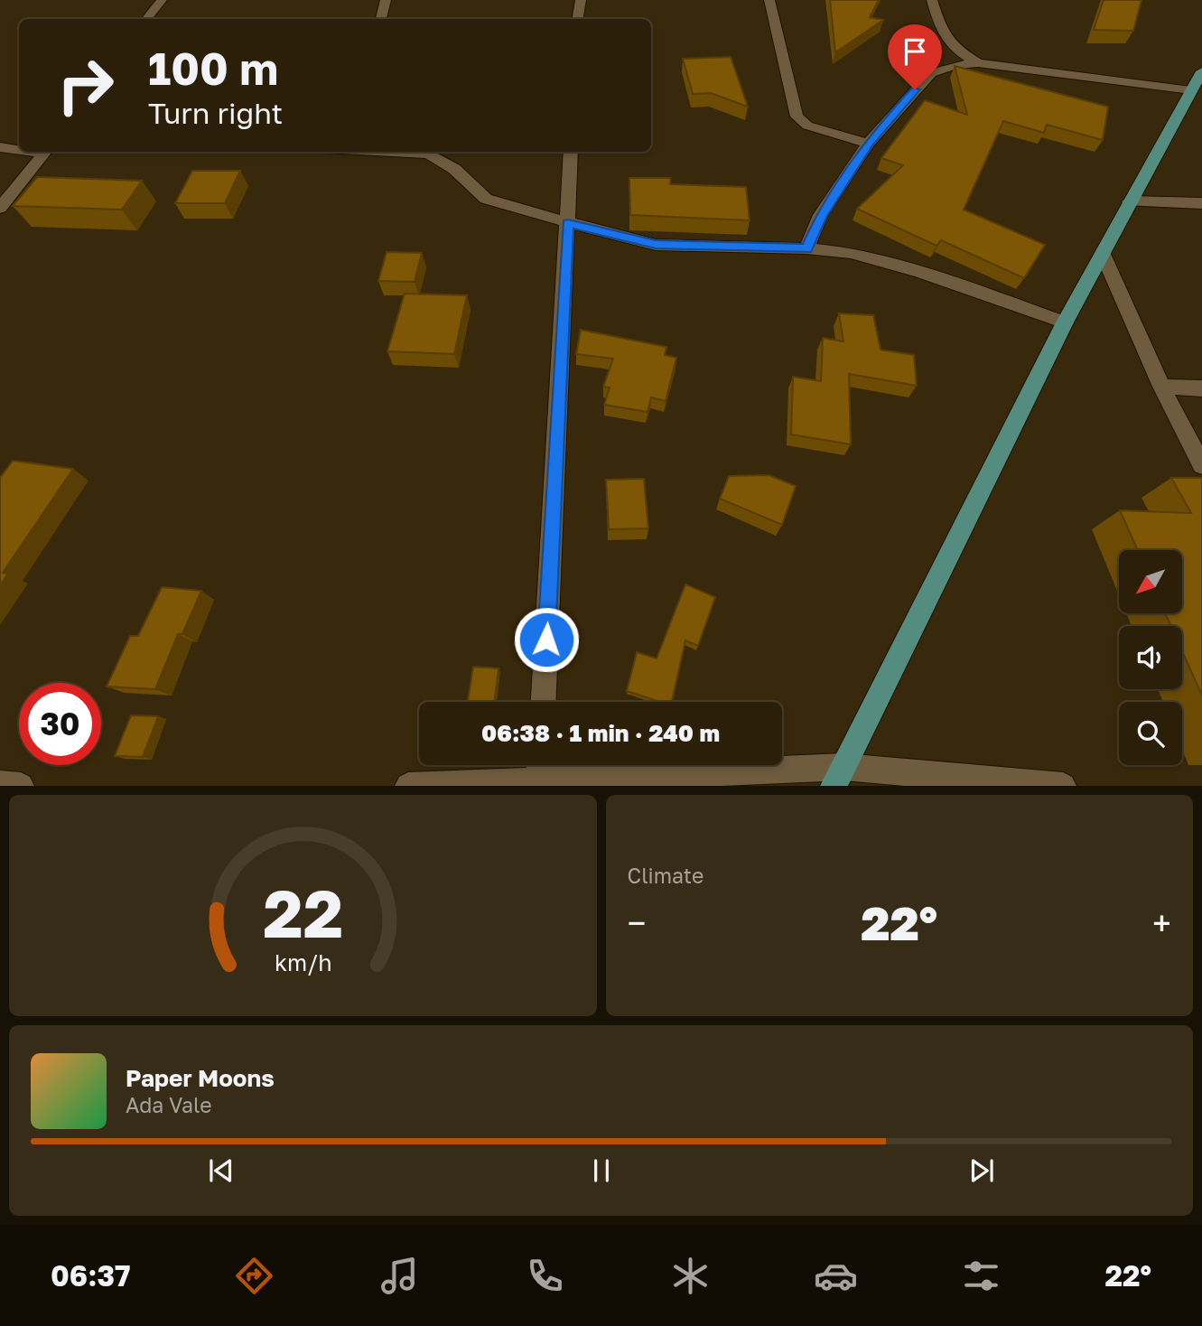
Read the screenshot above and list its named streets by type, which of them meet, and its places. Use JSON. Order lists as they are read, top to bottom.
{
  "north": "bottom left",
  "page": {
    "turn": ["100 m", "Turn right"],
    "limit": "30",
    "trip": "06:38 · 1 min · 240 m",
    "tile": "Climate",
    "heat": ["−", "22°", "+"],
    "song": ["Paper Moons", "Ada Vale"],
    "tabs": ["06:37", "22°"],
    "gauge": ["22", "km/h"]
  }
}
